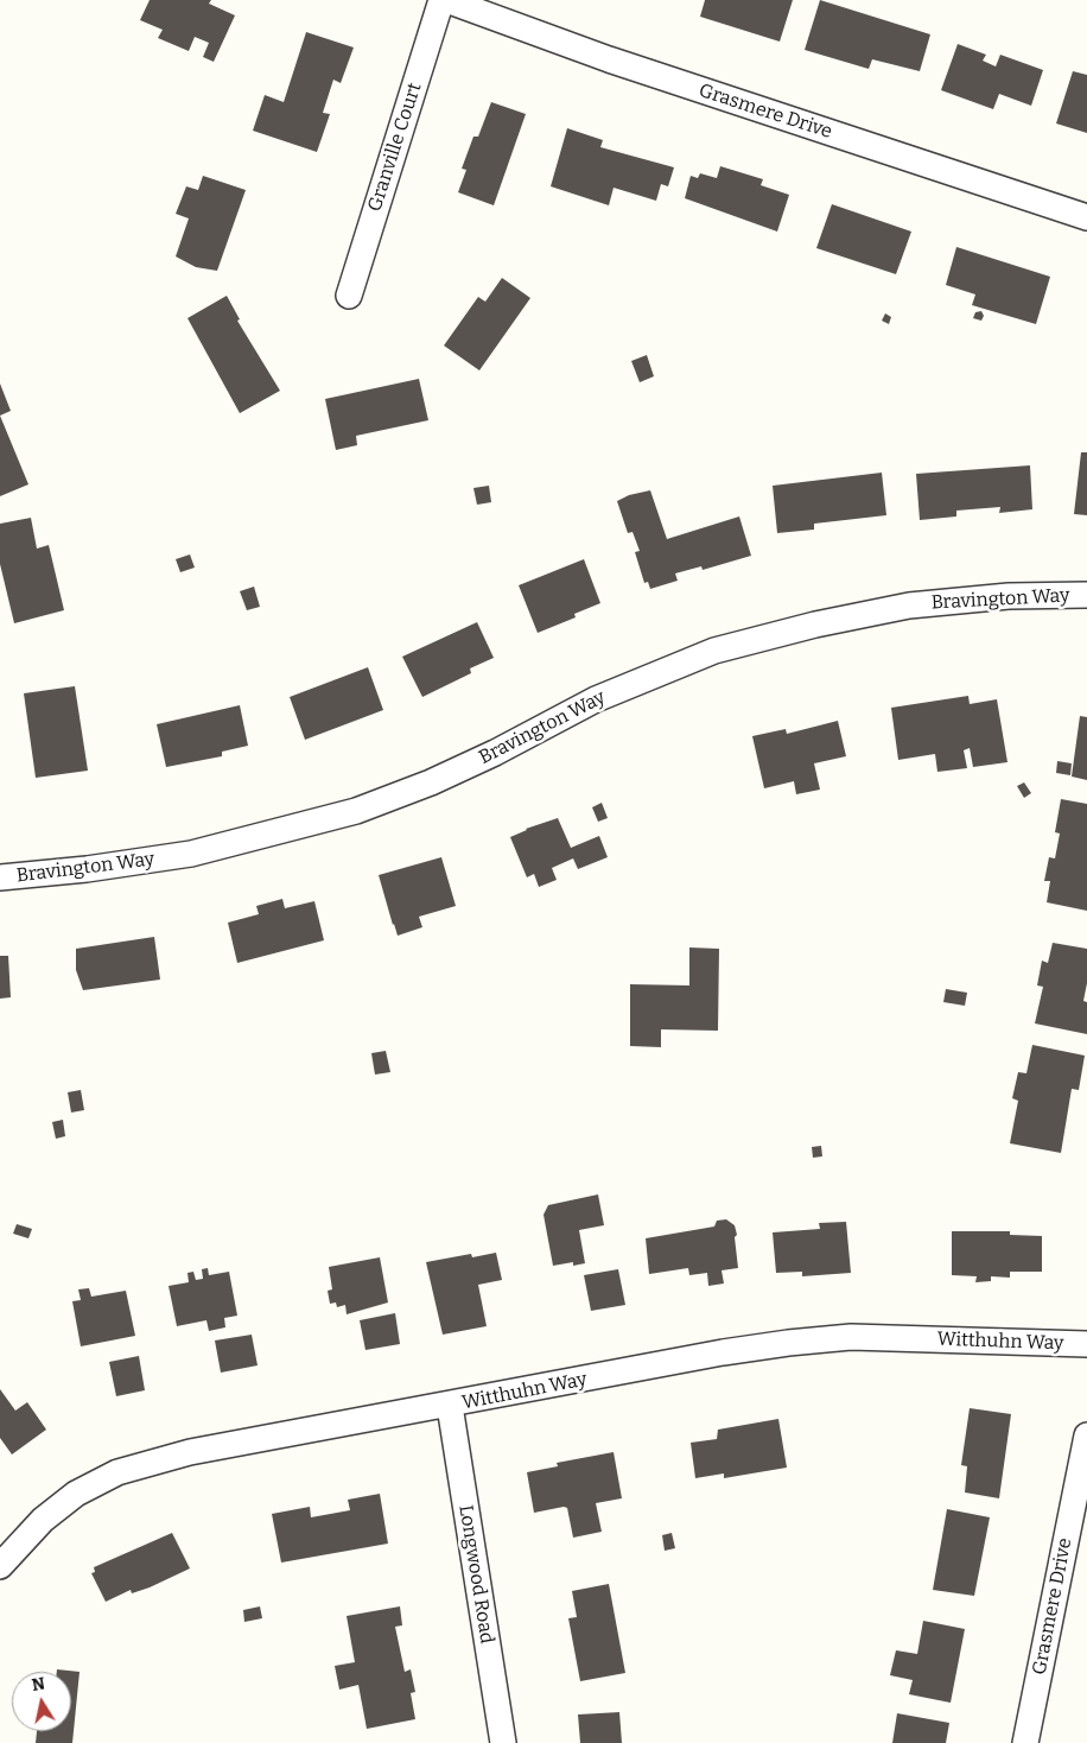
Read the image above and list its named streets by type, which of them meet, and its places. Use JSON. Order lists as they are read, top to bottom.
{
  "streets": {
    "street": [
      "Grasmere Drive",
      "Granville Court",
      "Bravington Way",
      "Witthuhn Way",
      "Longwood Road"
    ]
  },
  "crossings": [
    ["Grasmere Drive", "Granville Court"],
    ["Witthuhn Way", "Longwood Road"]
  ],
  "north": "top"
}
